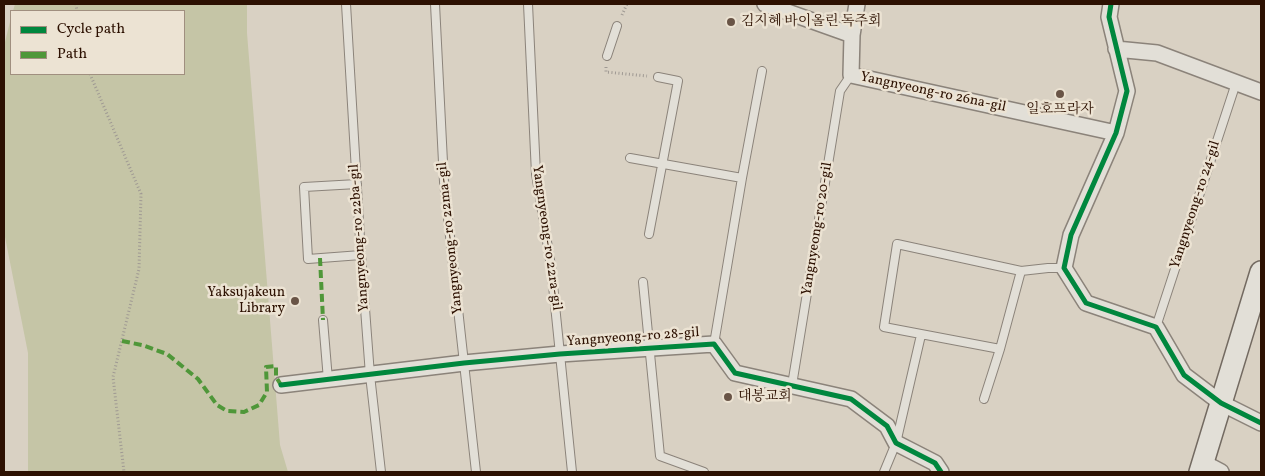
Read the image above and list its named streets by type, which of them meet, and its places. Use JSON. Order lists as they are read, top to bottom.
{
  "streets": {
    "street": ["Yangnyeong-ro 26na-gil", "Yangnyeong-ro 28-gil"],
    "lane": [
      "Yangnyeong-ro 24-gil",
      "Yangnyeong-ro 20-gil",
      "Yangnyeong-ro 22ba-gil",
      "Yangnyeong-ro 22ma-gil",
      "Yangnyeong-ro 22ra-gil"
    ]
  },
  "crossings": [
    ["Yangnyeong-ro 26na-gil", "Yangnyeong-ro 20-gil"],
    ["Yangnyeong-ro 20-gil", "Yangnyeong-ro 28-gil"],
    ["Yangnyeong-ro 22ba-gil", "Yangnyeong-ro 28-gil"],
    ["Yangnyeong-ro 22ma-gil", "Yangnyeong-ro 28-gil"],
    ["Yangnyeong-ro 22ra-gil", "Yangnyeong-ro 28-gil"]
  ],
  "places": [
    "김지혜 바이올린 독주회",
    "일호프라자",
    "Yaksujakeun Library",
    "대봉교회"
  ],
  "legend": ["Cycle path", "Path"]
}
